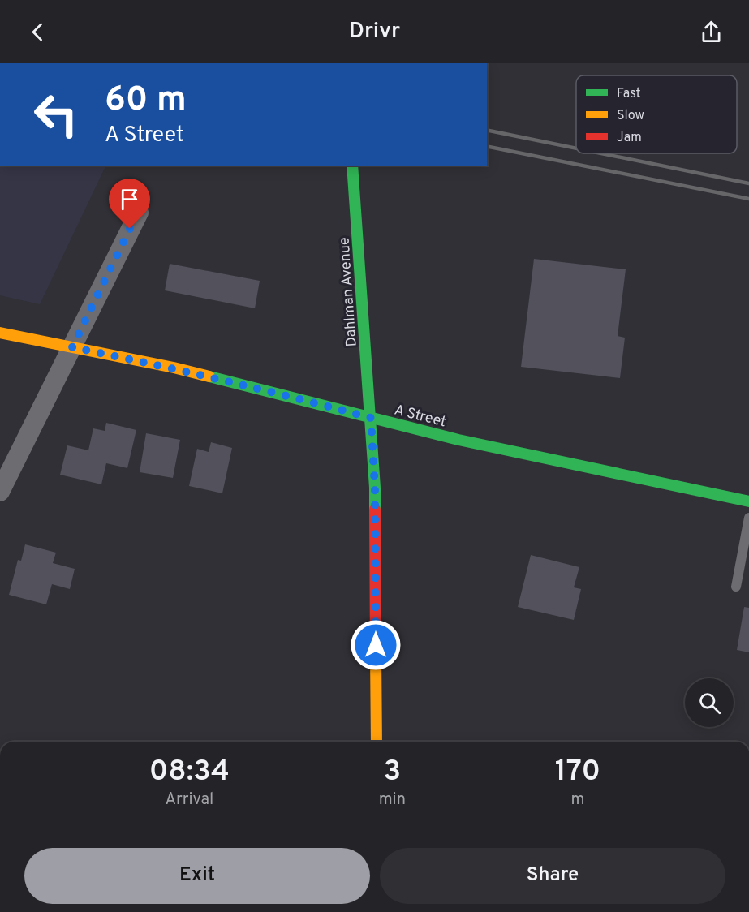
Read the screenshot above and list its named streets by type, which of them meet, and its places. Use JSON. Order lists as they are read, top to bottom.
{
  "streets": {
    "main road": ["Dahlman Avenue", "A Street"]
  },
  "crossings": [
    ["Dahlman Avenue", "A Street"]
  ],
  "legend": ["Fast", "Slow", "Jam"],
  "page": {
    "header": "Drivr",
    "turn": ["60 m", "A Street"],
    "eta": [
      "08:34",
      "Arrival",
      "3",
      "min",
      "170",
      "m"
    ],
    "buttons": ["Exit", "Share"]
  }
}
